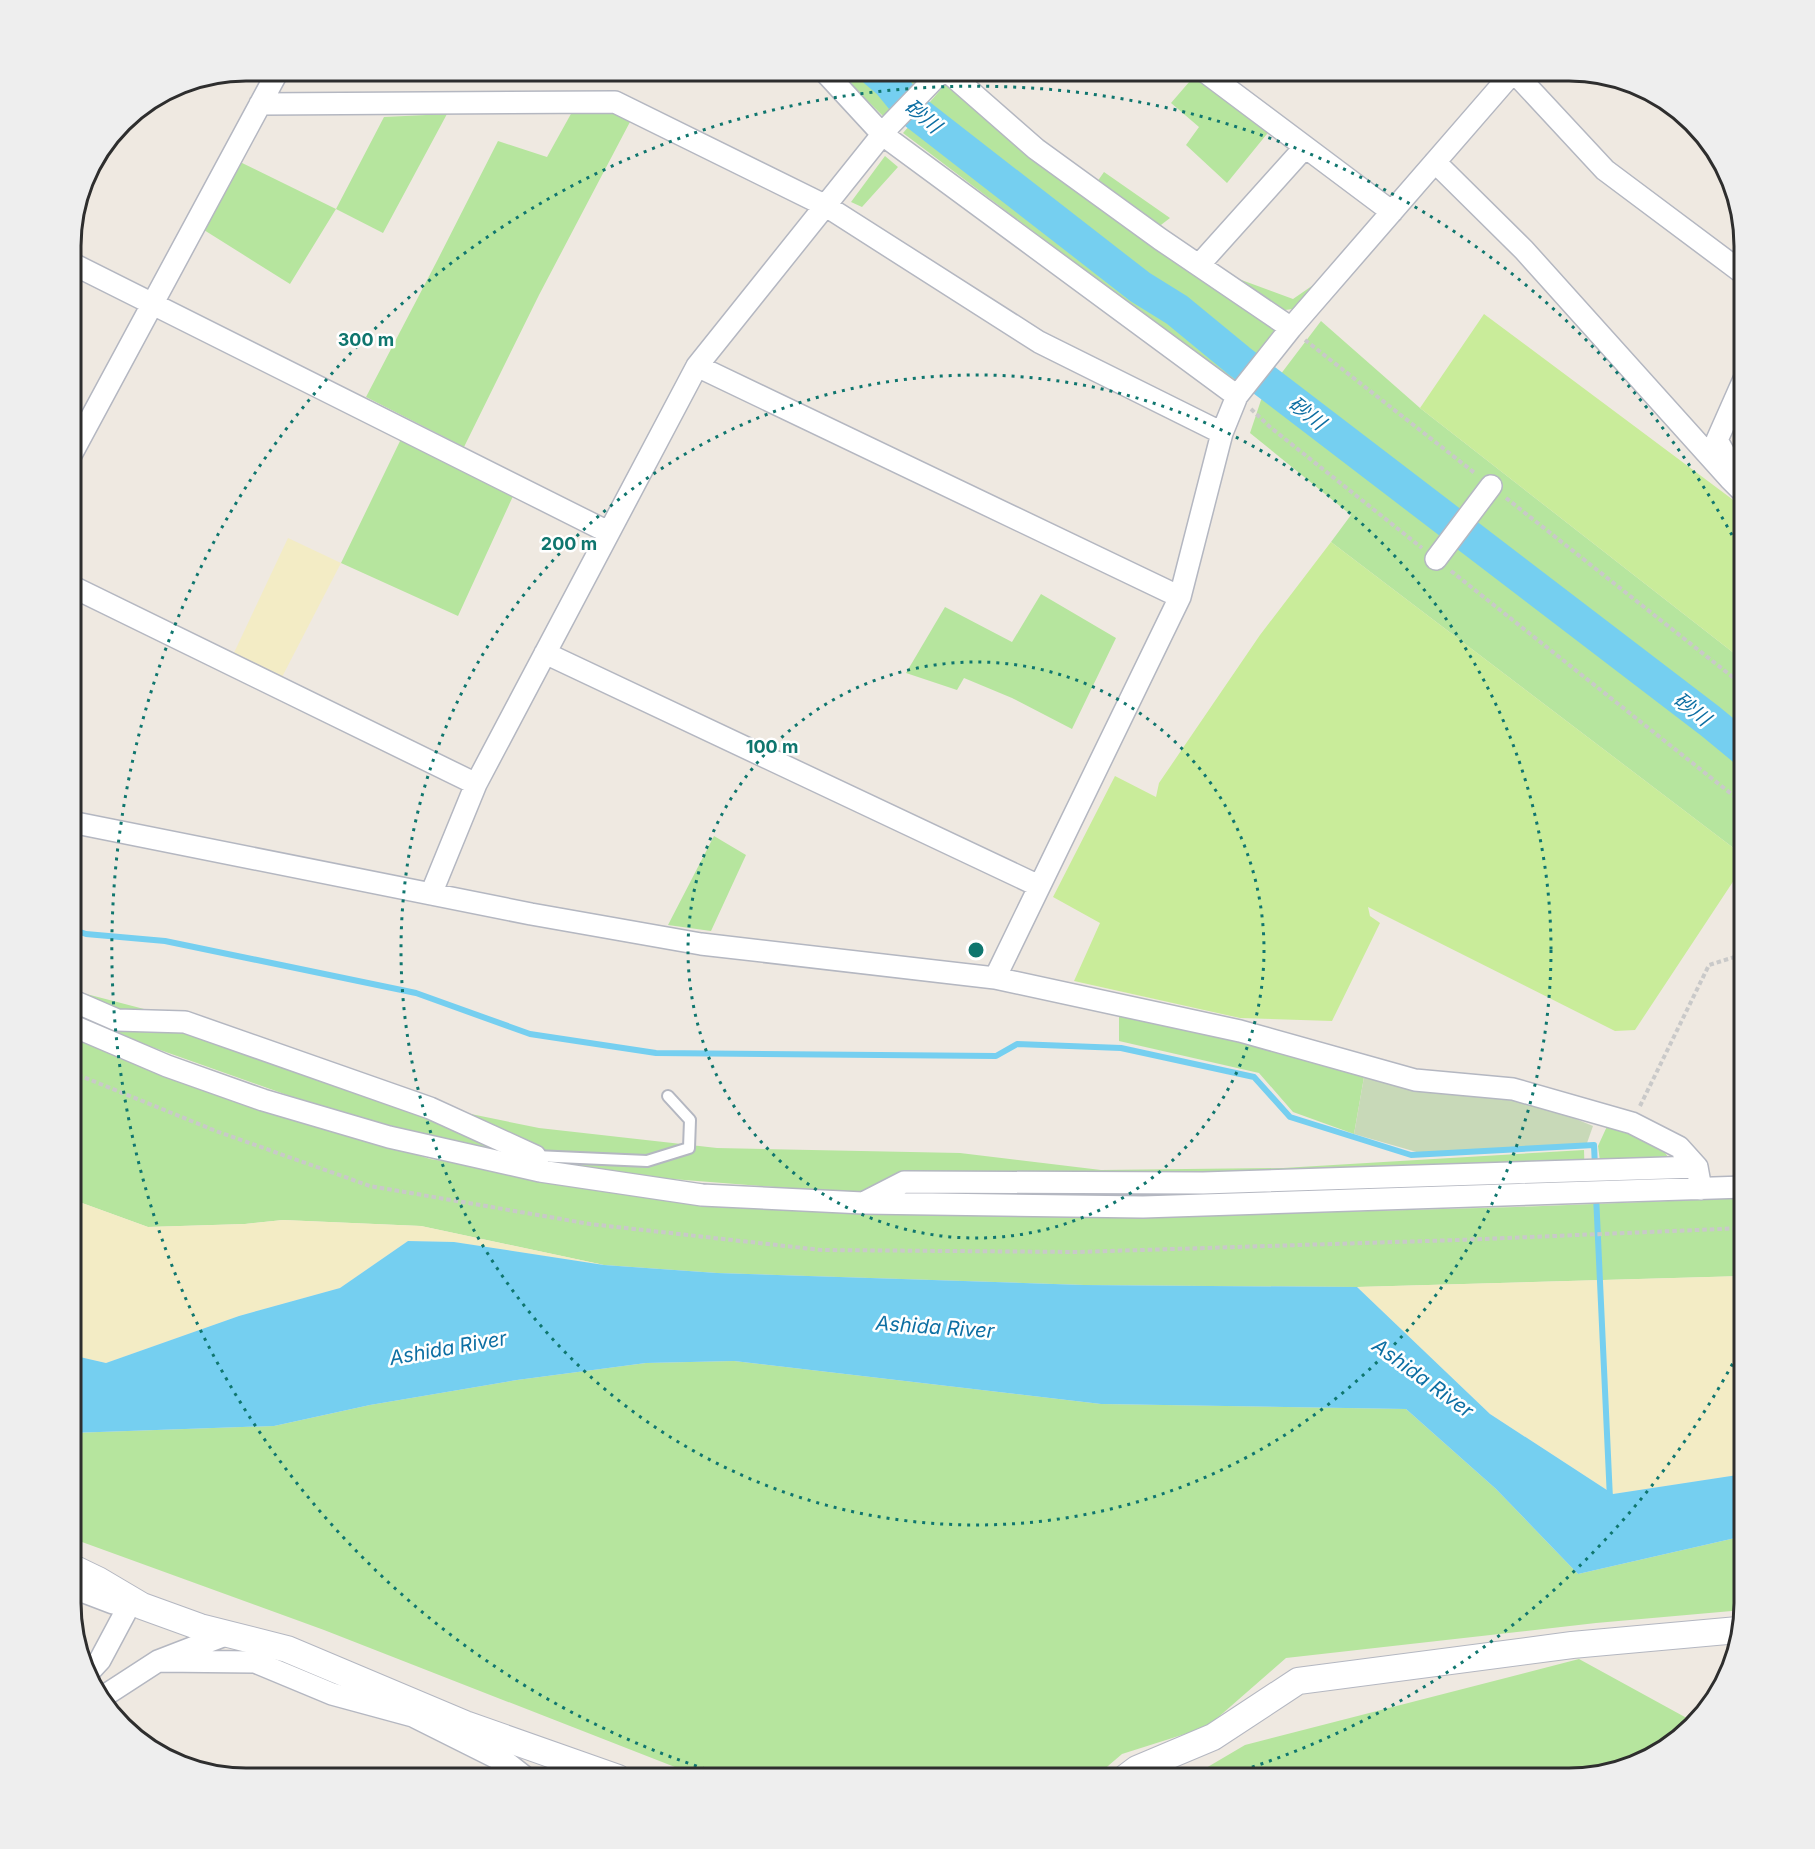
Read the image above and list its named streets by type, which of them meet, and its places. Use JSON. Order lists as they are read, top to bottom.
{
  "water": ["砂川", "Ashida River"],
  "rings": ["300 m", "200 m", "100 m"]
}
